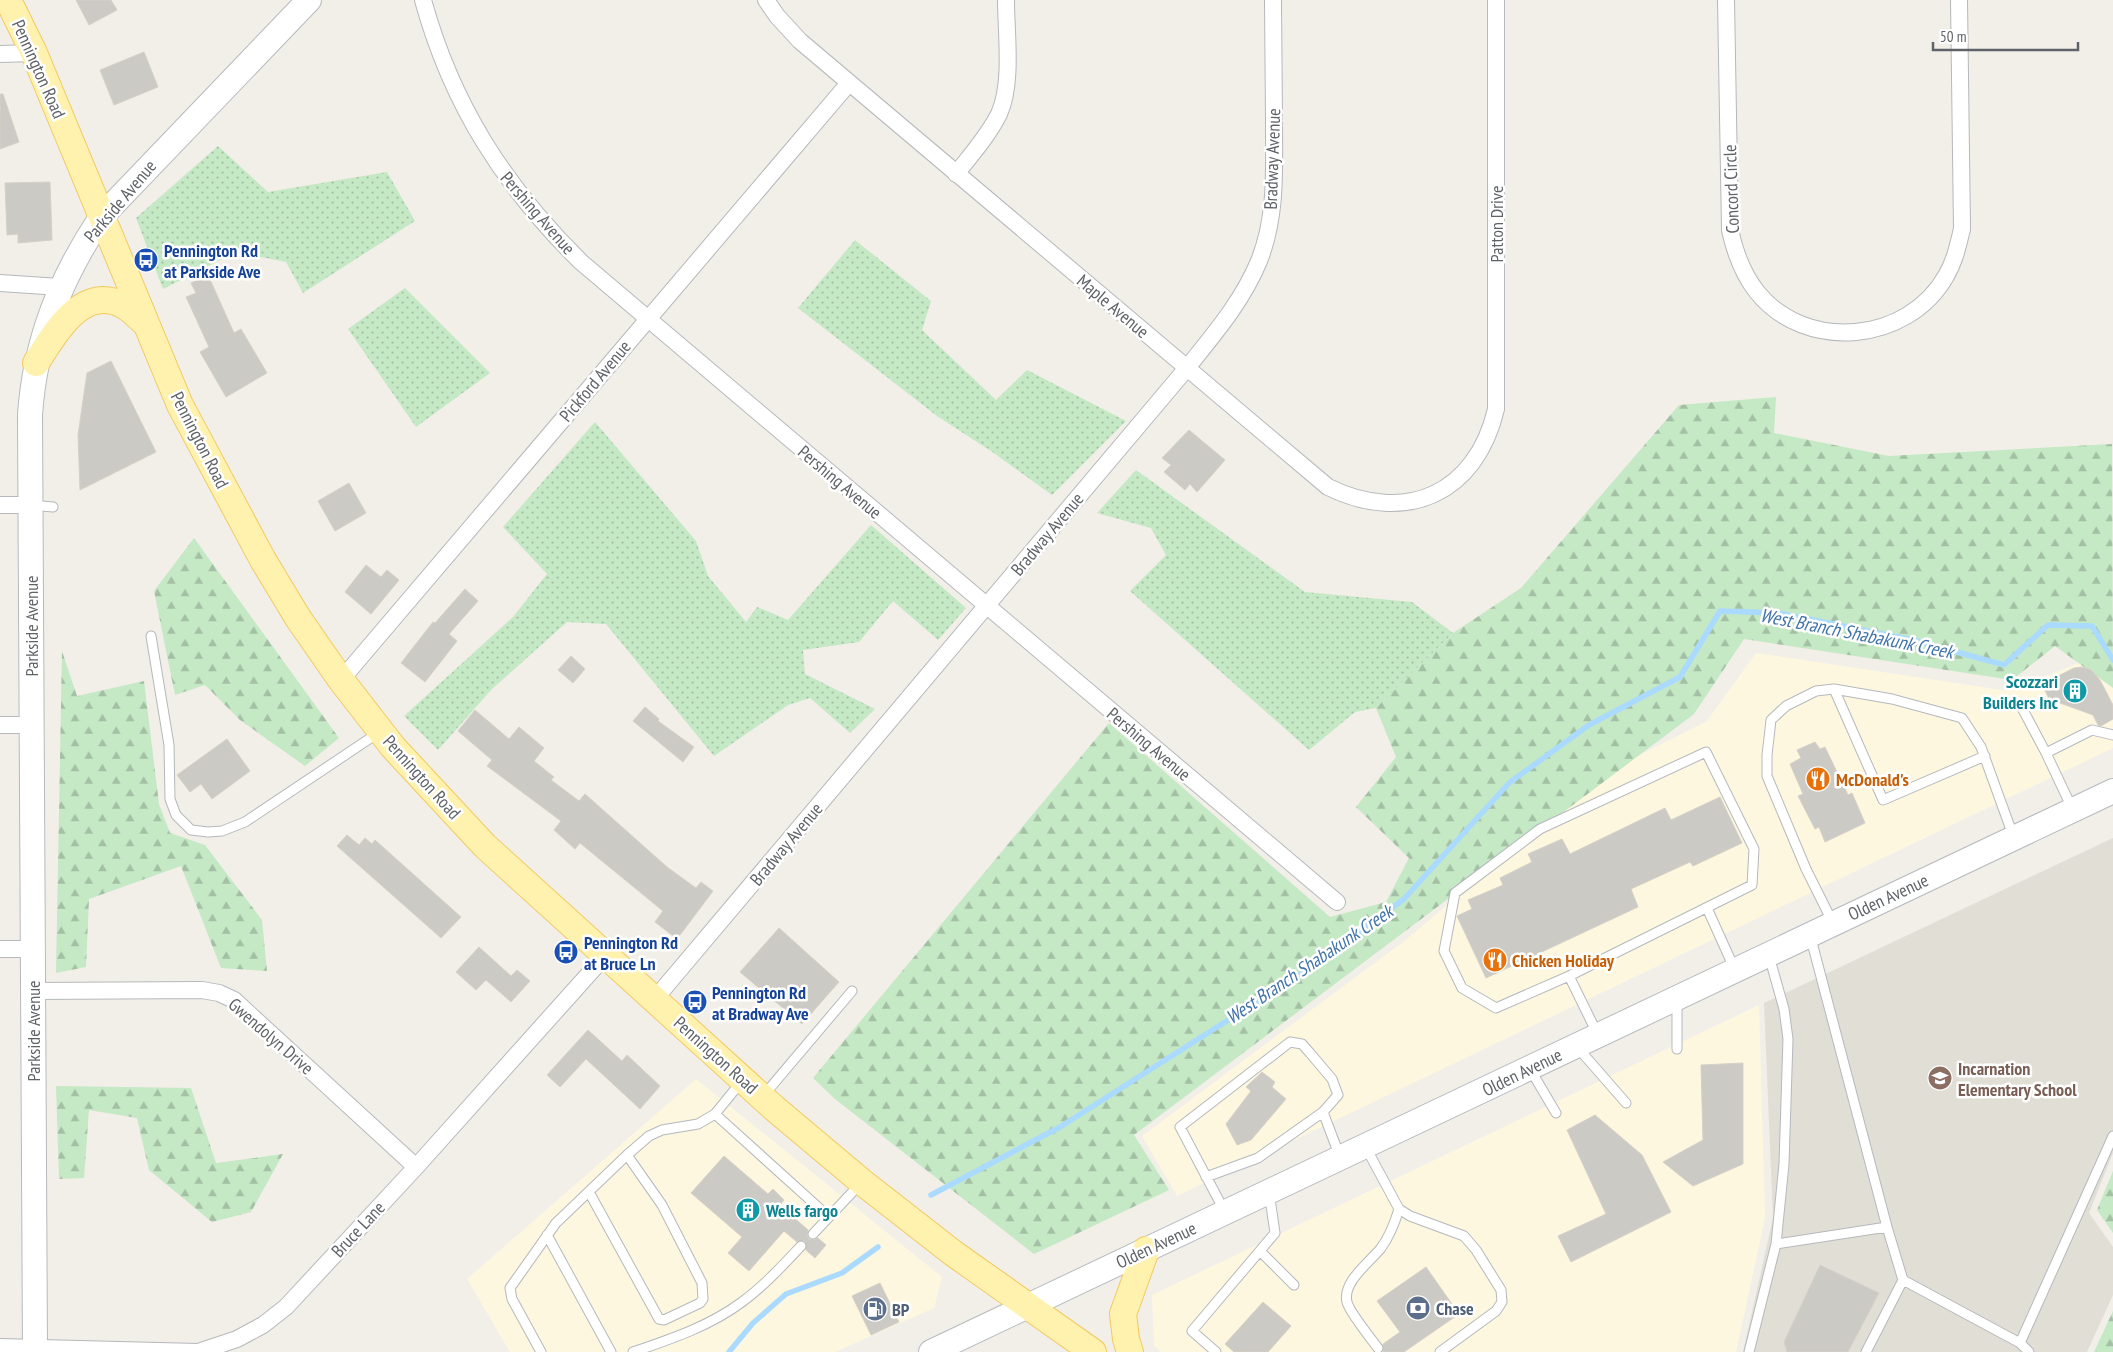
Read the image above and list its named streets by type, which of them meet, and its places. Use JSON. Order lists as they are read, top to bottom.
{
  "streets": {
    "main road": ["Pennington Road", "Parkside Avenue", "Olden Avenue"],
    "street": [
      "Bradway Avenue",
      "Concord Circle",
      "Pershing Avenue",
      "Patton Drive",
      "Maple Avenue",
      "Pickford Avenue",
      "Gwendolyn Drive",
      "Bruce Lane"
    ]
  },
  "crossings": [
    ["Pennington Road", "Bradway Avenue"],
    ["Pennington Road", "Parkside Avenue"],
    ["Pennington Road", "Pickford Avenue"],
    ["Pennington Road", "Olden Avenue"],
    ["Pennington Road", "Bruce Lane"],
    ["Bradway Avenue", "Pershing Avenue"],
    ["Bradway Avenue", "Maple Avenue"],
    ["Parkside Avenue", "Gwendolyn Drive"],
    ["Parkside Avenue", "Bruce Lane"],
    ["Pershing Avenue", "Pickford Avenue"],
    ["Patton Drive", "Maple Avenue"],
    ["Maple Avenue", "Pickford Avenue"],
    ["Gwendolyn Drive", "Bruce Lane"]
  ],
  "water": ["West Branch Shabakunk Creek"],
  "places": {
    "bus stop": ["Pennington Rd at Parkside Ave", "Pennington Rd at Bruce Ln", "Pennington Rd at Bradway Ave"],
    "building": ["Scozzari Builders Inc", "Wells fargo"],
    "restaurant": ["McDonald's", "Chicken Holiday"],
    "school or university": ["Incarnation Elementary School"],
    "bank": ["Chase"],
    "fuel station": ["BP"]
  },
  "scale_bar": "50 m"
}
